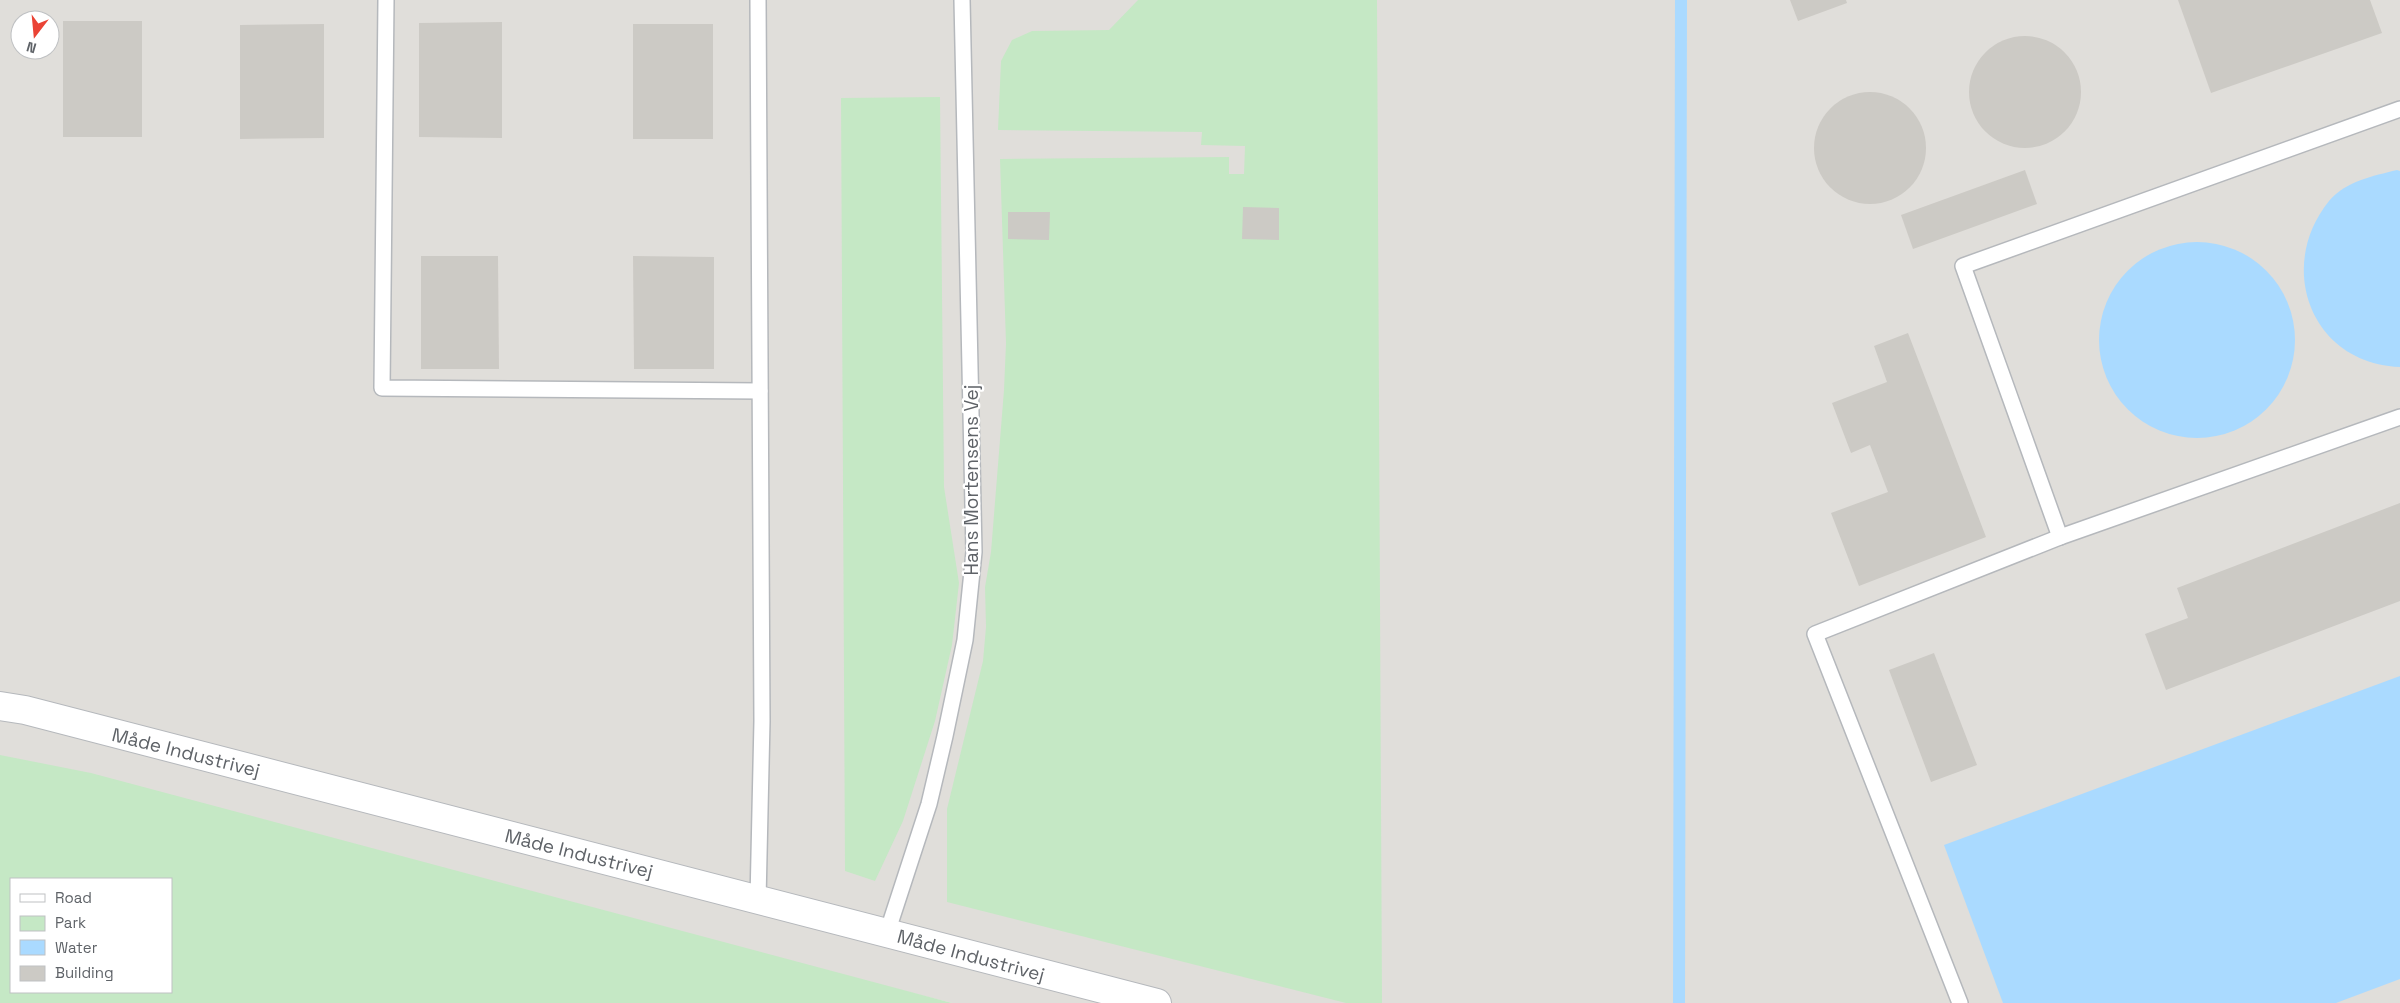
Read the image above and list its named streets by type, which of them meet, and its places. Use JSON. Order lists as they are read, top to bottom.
{
  "streets": {
    "street": ["Måde Industrivej"],
    "lane": ["Hans Mortensens Vej"]
  },
  "crossings": [
    ["Hans Mortensens Vej", "Måde Industrivej"]
  ],
  "legend": [
    "Road",
    "Park",
    "Water",
    "Building"
  ],
  "north": "bottom"
}
